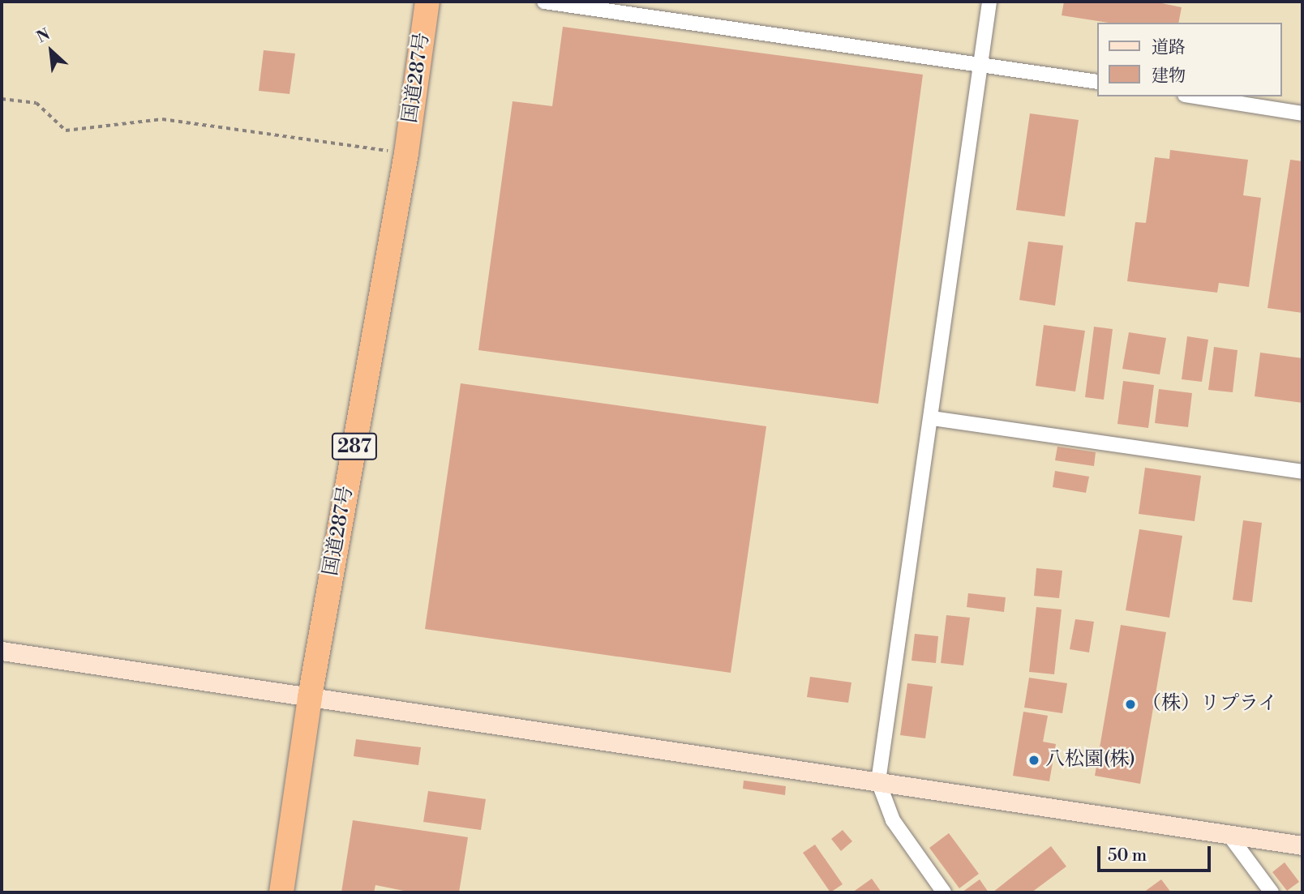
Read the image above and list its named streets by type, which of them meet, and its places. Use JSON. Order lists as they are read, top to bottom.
{
  "streets": {
    "highway": ["国道287号", "287"]
  },
  "places": ["（株）リプライ", "八松園(株)"],
  "legend": ["道路", "建物"],
  "scale_bar": "50 m",
  "north": "top left"
}
